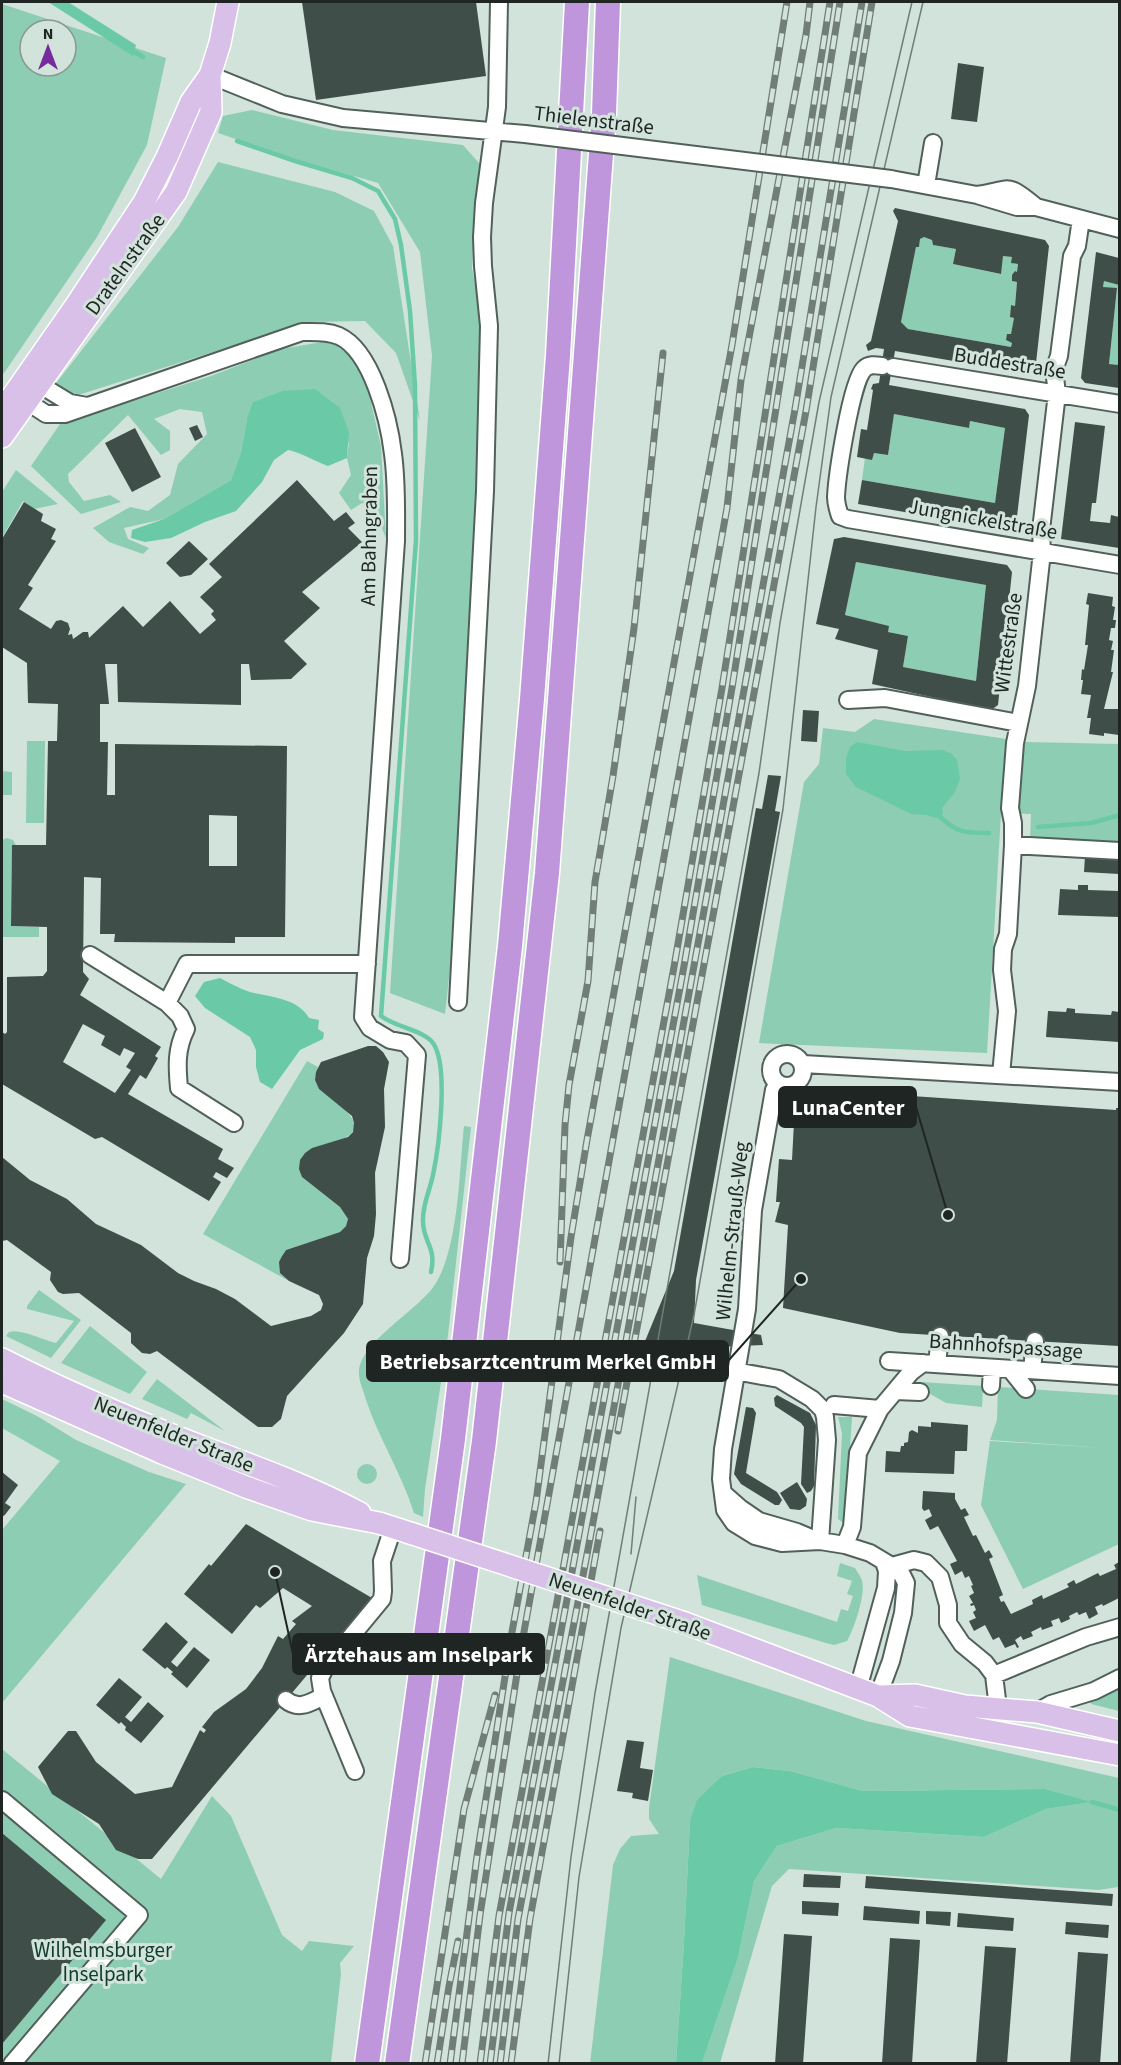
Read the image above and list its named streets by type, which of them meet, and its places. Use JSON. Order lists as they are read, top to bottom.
{
  "streets": {
    "main road": ["Dratelnstraße", "Neuenfelder Straße"],
    "street": [
      "Thielenstraße",
      "Buddestraße",
      "Jungnickelstraße",
      "Am Bahngraben",
      "Wittestraße",
      "Wilhelm-Strauß-Weg",
      "Bahnhofspassage"
    ]
  },
  "crossings": [
    ["Thielenstraße", "Dratelnstraße"],
    ["Thielenstraße", "Wittestraße"],
    ["Dratelnstraße", "Am Bahngraben"],
    ["Buddestraße", "Jungnickelstraße"],
    ["Buddestraße", "Wittestraße"],
    ["Jungnickelstraße", "Wittestraße"],
    ["Wittestraße", "Wilhelm-Strauß-Weg"]
  ],
  "parks": ["Wilhelmsburger Inselpark"],
  "places": ["LunaCenter", "Betriebsarztcentrum Merkel GmbH", "Ärztehaus am Inselpark"],
  "north": "top"
}
